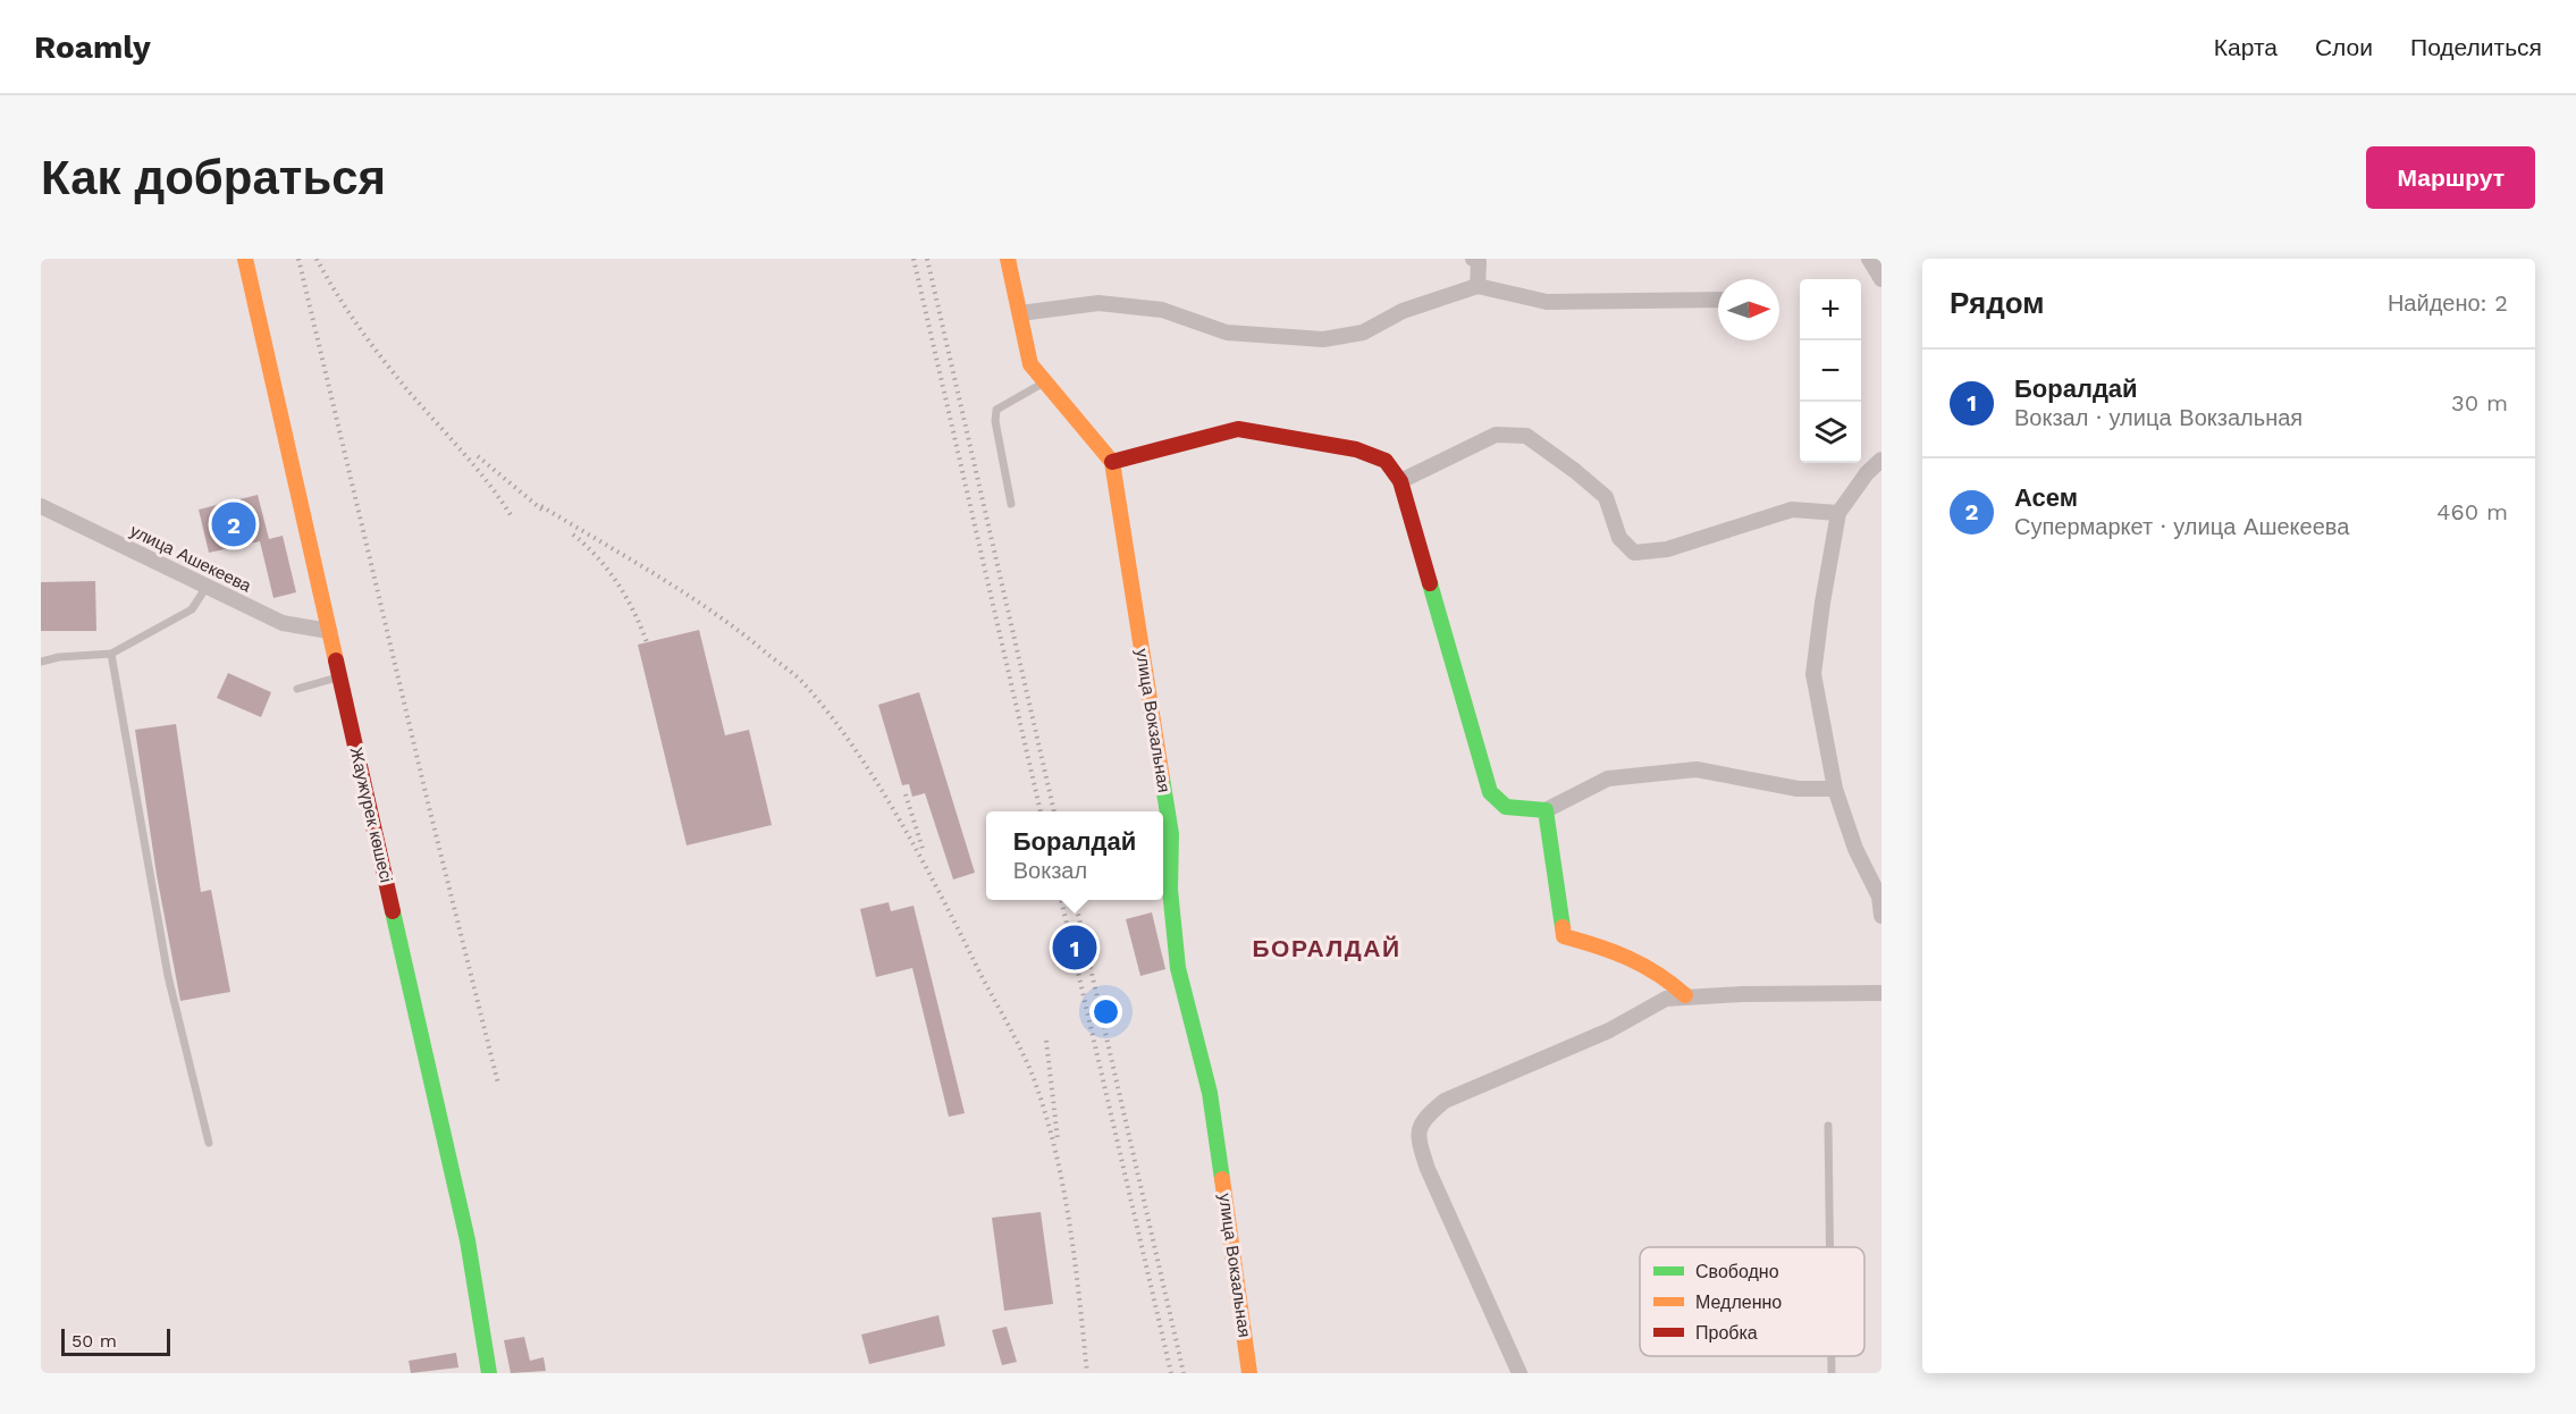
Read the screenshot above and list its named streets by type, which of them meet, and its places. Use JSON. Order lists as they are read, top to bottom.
{
  "streets": {
    "street": ["улица Ашекеева", "улица Вокзальная", "Жаужүрек көшесі"]
  },
  "crossings": [
    ["улица Ашекеева", "Жаужүрек көшесі"]
  ],
  "districts": ["БОРАЛДАЙ"],
  "legend": ["Свободно", "Медленно", "Пробка"],
  "scale_bar": "50 m",
  "north": "right",
  "page": {
    "header": "Roamly",
    "nav": ["Карта", "Слои", "Поделиться"],
    "buttons": "Маршрут",
    "title": "Как добраться",
    "heading": ["Рядом", "Найдено: 2"],
    "map_buttons": ["+", "−"],
    "list": [
      {
        "mark": "1",
        "name": "Боралдай",
        "note": "Вокзал · улица Вокзальная",
        "value": "30 m"
      },
      {
        "mark": "2",
        "name": "Асем",
        "note": "Супермаркет · улица Ашекеева",
        "value": "460 m"
      }
    ],
    "pins": ["2", "1"],
    "popup": ["Боралдай", "Вокзал"],
    "scale": "50 m"
  }
}
